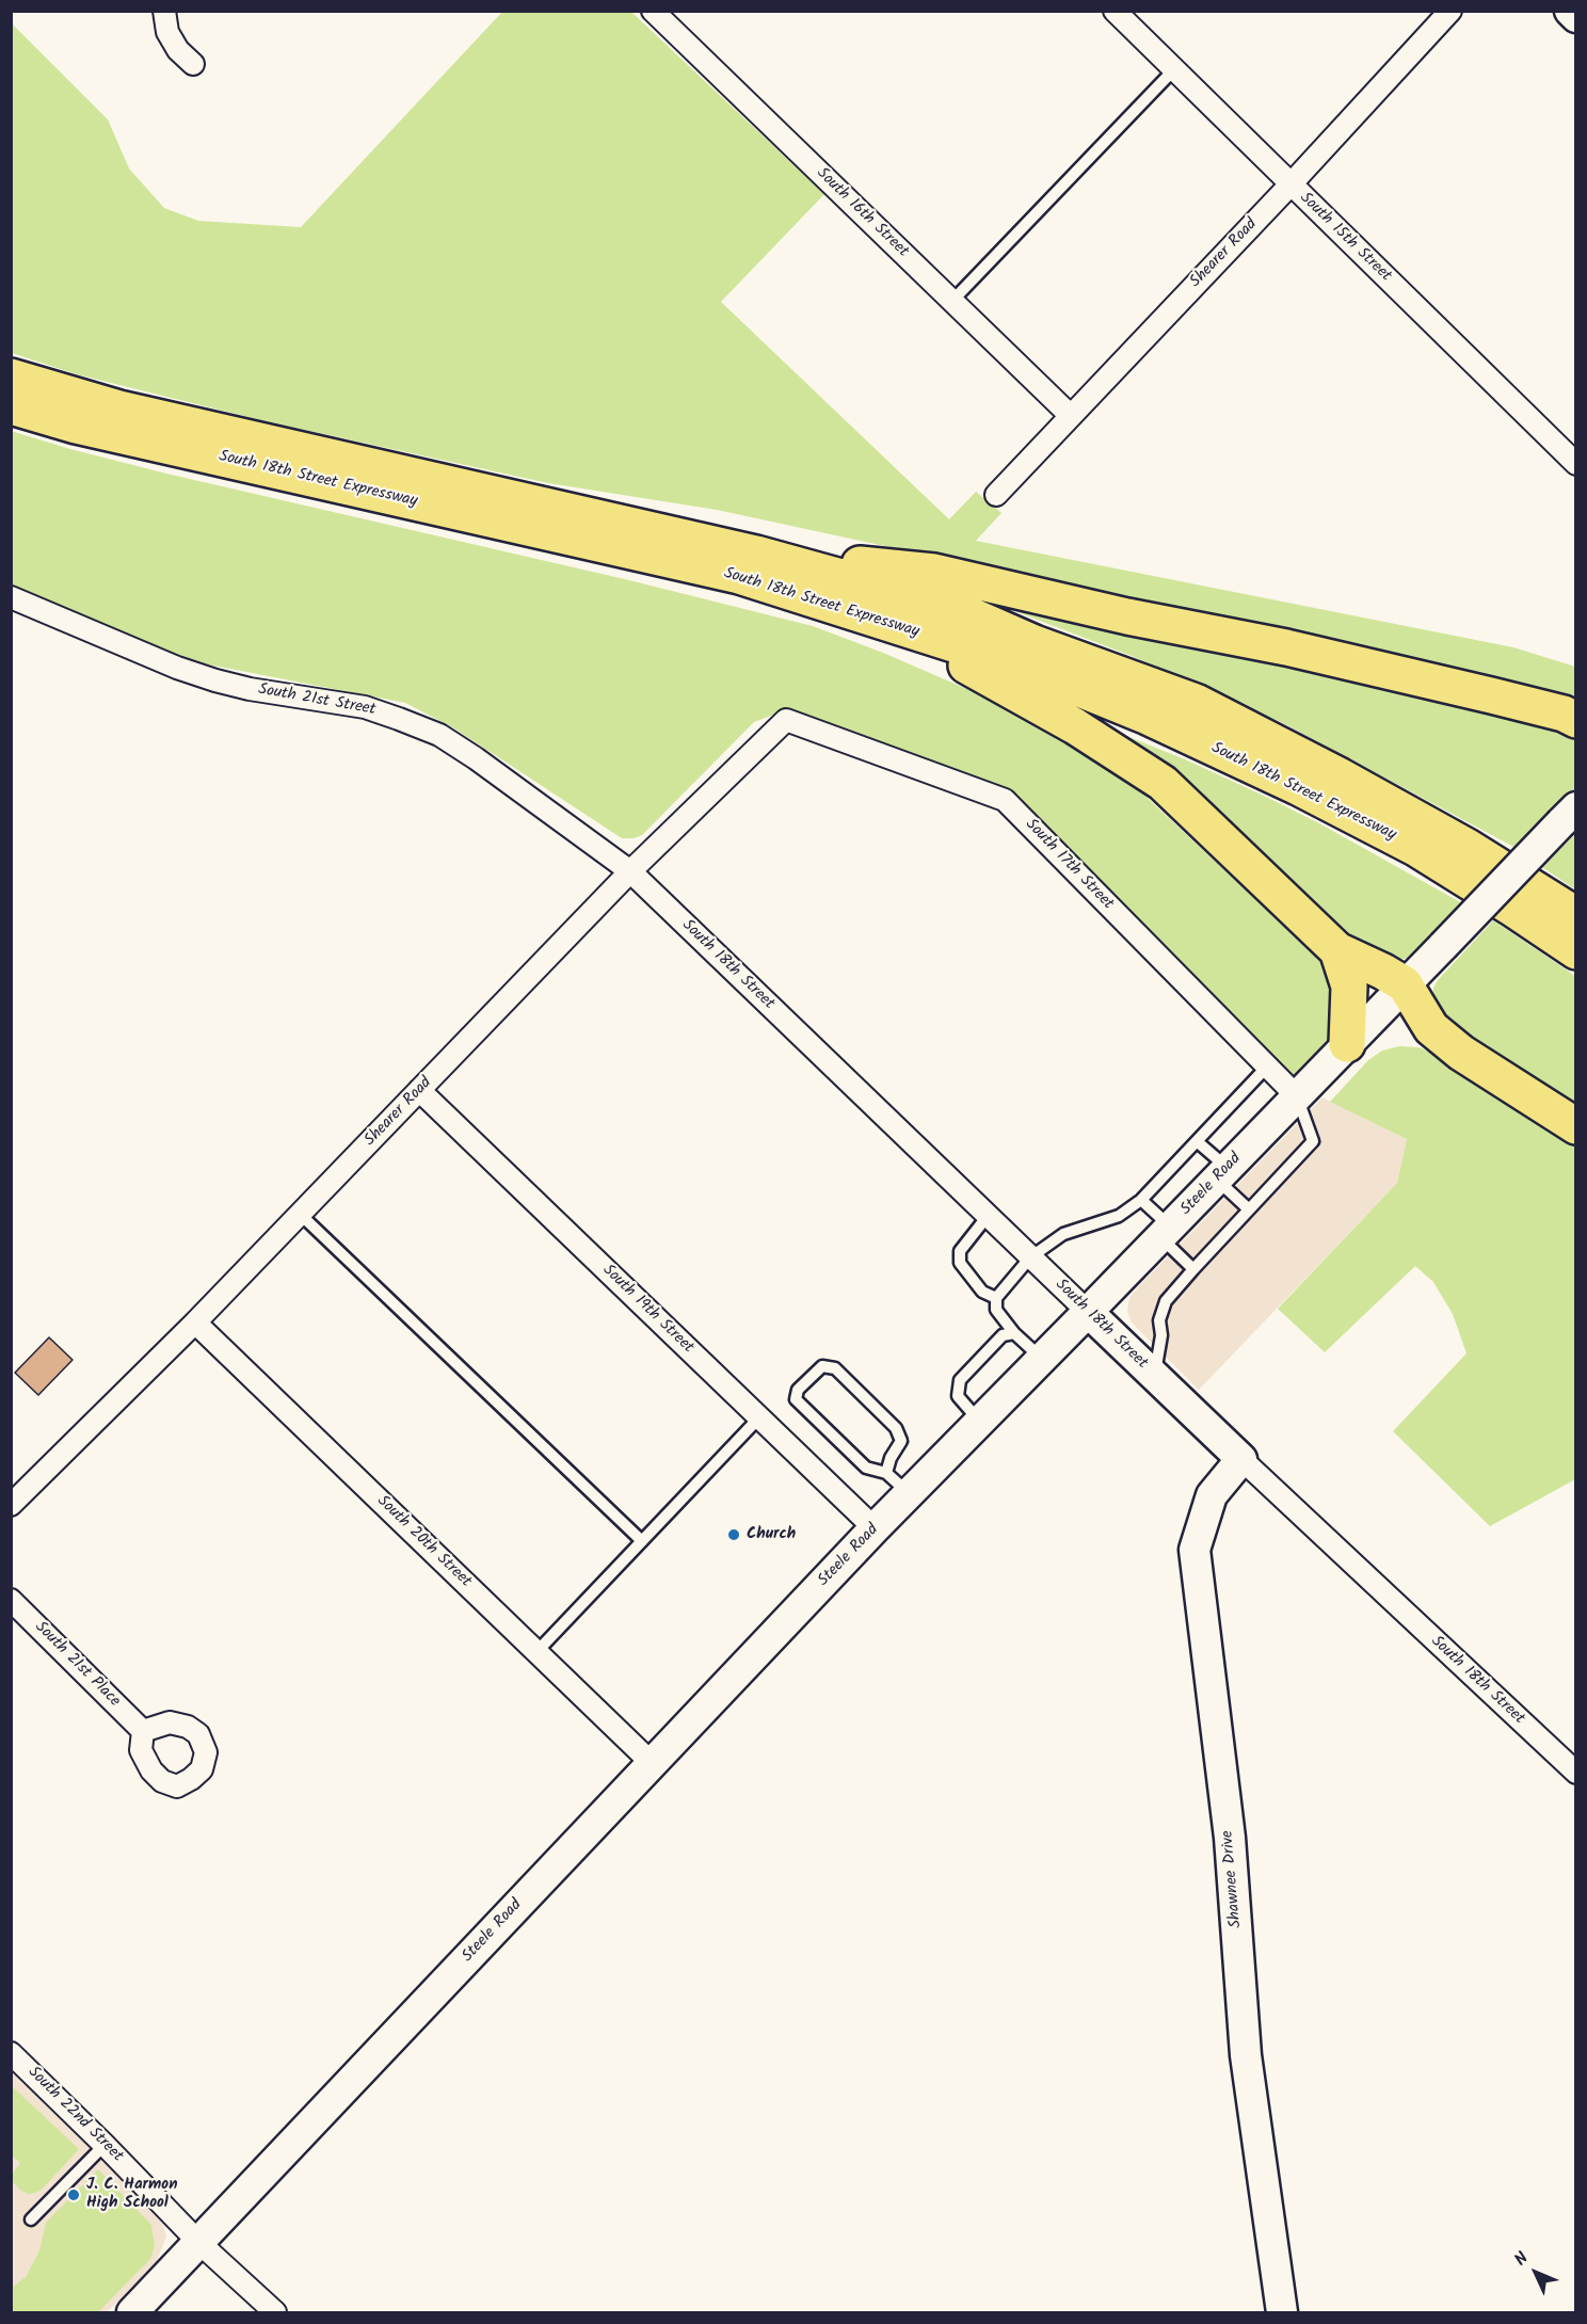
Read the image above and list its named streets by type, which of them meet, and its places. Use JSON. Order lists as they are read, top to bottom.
{
  "streets": {
    "highway": ["South 18th Street Expressway"],
    "main road": ["South 18th Street", "Steele Road", "Shawnee Drive"],
    "street": [
      "South 16th Street",
      "South 15th Street",
      "Shearer Road",
      "South 21st Street",
      "South 17th Street",
      "South 19th Street",
      "South 20th Street",
      "South 21st Place",
      "South 22nd Street"
    ]
  },
  "crossings": [
    ["South 16th Street", "Shearer Road"],
    ["South 15th Street", "Shearer Road"],
    ["Shearer Road", "South 21st Street"],
    ["Shearer Road", "South 17th Street"],
    ["Shearer Road", "South 18th Street"],
    ["Shearer Road", "South 19th Street"],
    ["Shearer Road", "South 20th Street"],
    ["South 21st Street", "South 18th Street"],
    ["South 17th Street", "Steele Road"],
    ["South 18th Street", "Steele Road"],
    ["South 18th Street", "Shawnee Drive"],
    ["Steele Road", "South 19th Street"],
    ["Steele Road", "South 20th Street"],
    ["Steele Road", "South 22nd Street"]
  ],
  "places": ["Church", "J. C. Harmon High School"],
  "north": "top left"
}
